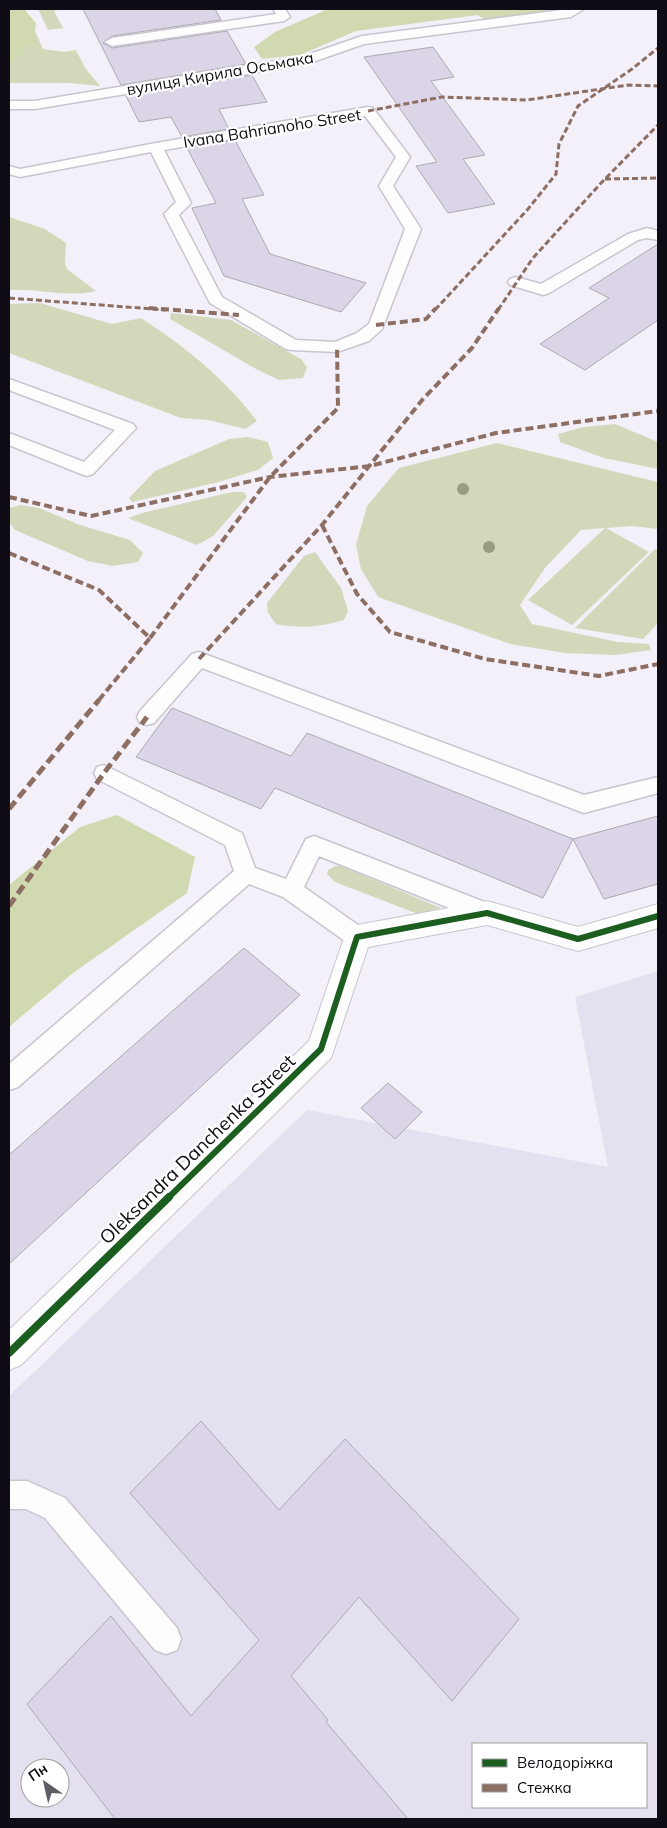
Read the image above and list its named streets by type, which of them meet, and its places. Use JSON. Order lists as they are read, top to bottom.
{
  "streets": {
    "street": ["Oleksandra Danchenka Street"],
    "lane": ["вулиця Кирила Осьмака", "Ivana Bahrianoho Street"]
  },
  "legend": ["Велодоріжка", "Стежка"],
  "north": "top left"
}
